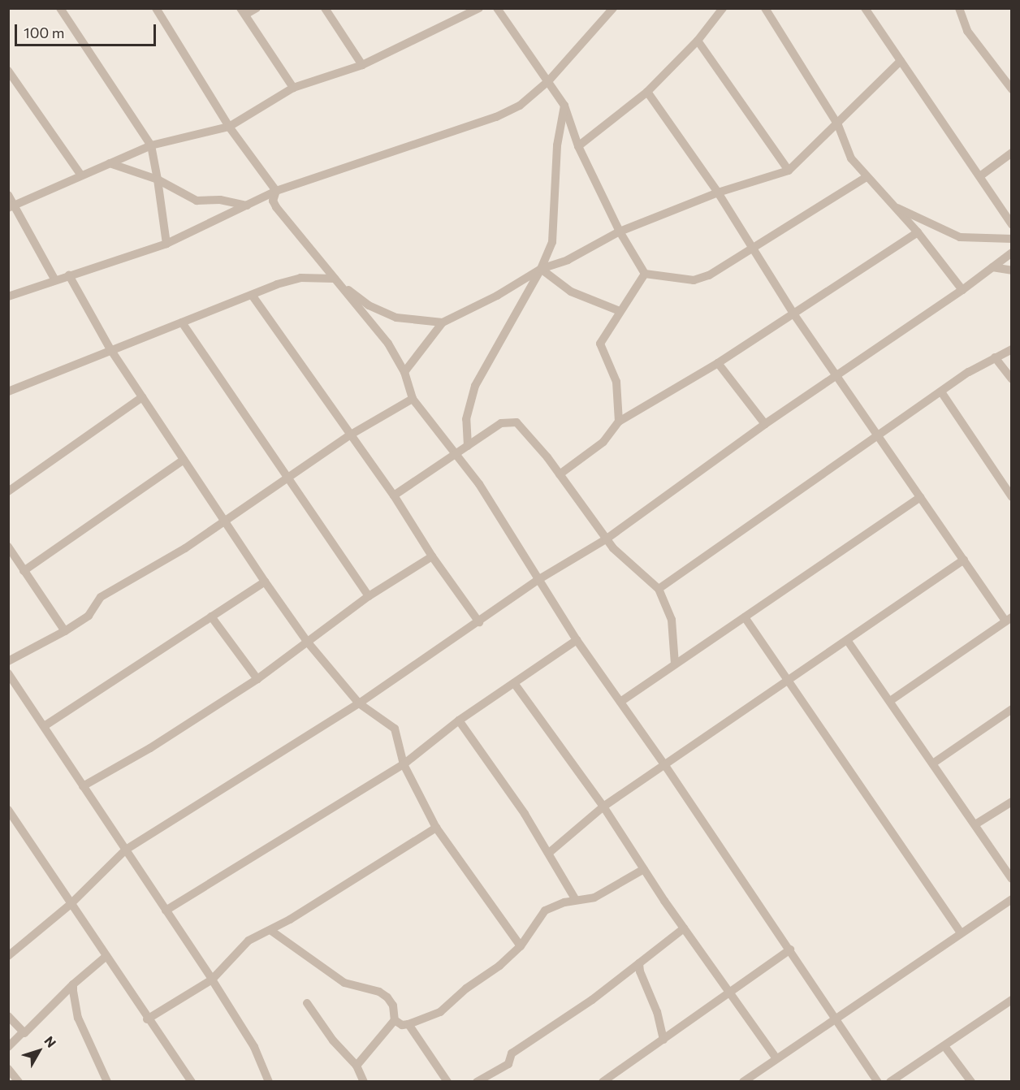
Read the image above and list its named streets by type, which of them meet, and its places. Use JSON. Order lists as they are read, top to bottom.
{
  "scale_bar": "100 m",
  "north": "top right"
}
